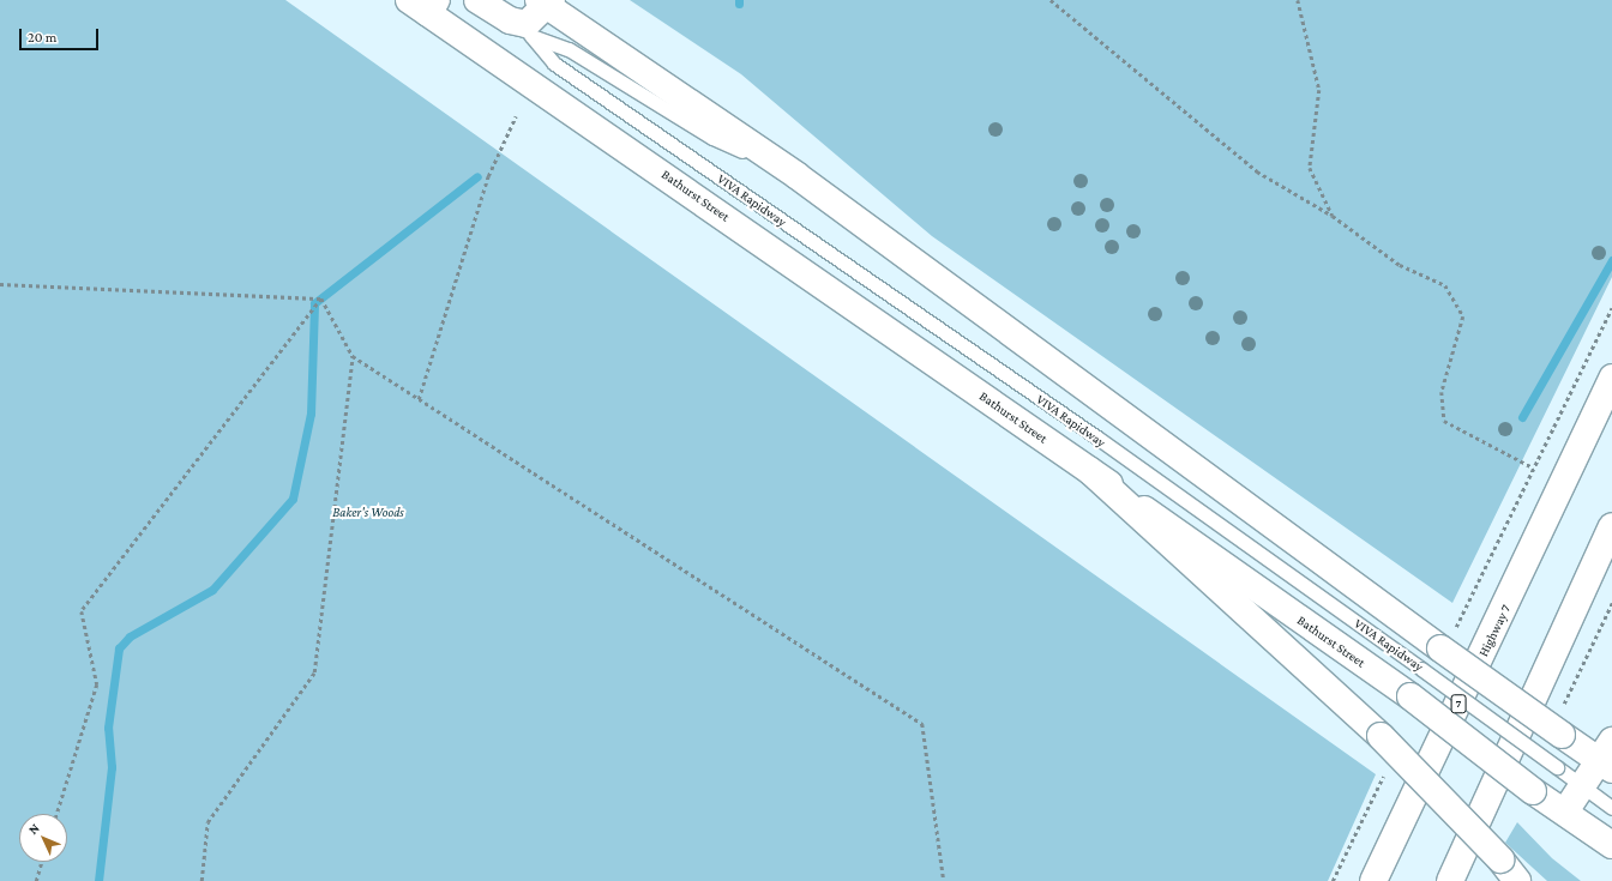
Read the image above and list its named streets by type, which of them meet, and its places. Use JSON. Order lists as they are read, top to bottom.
{
  "streets": {
    "main road": ["Bathurst Street", "Highway 7", "7"],
    "lane": ["VIVA Rapidway"]
  },
  "parks": ["Baker's Woods"],
  "scale_bar": "20 m",
  "north": "top left"
}
